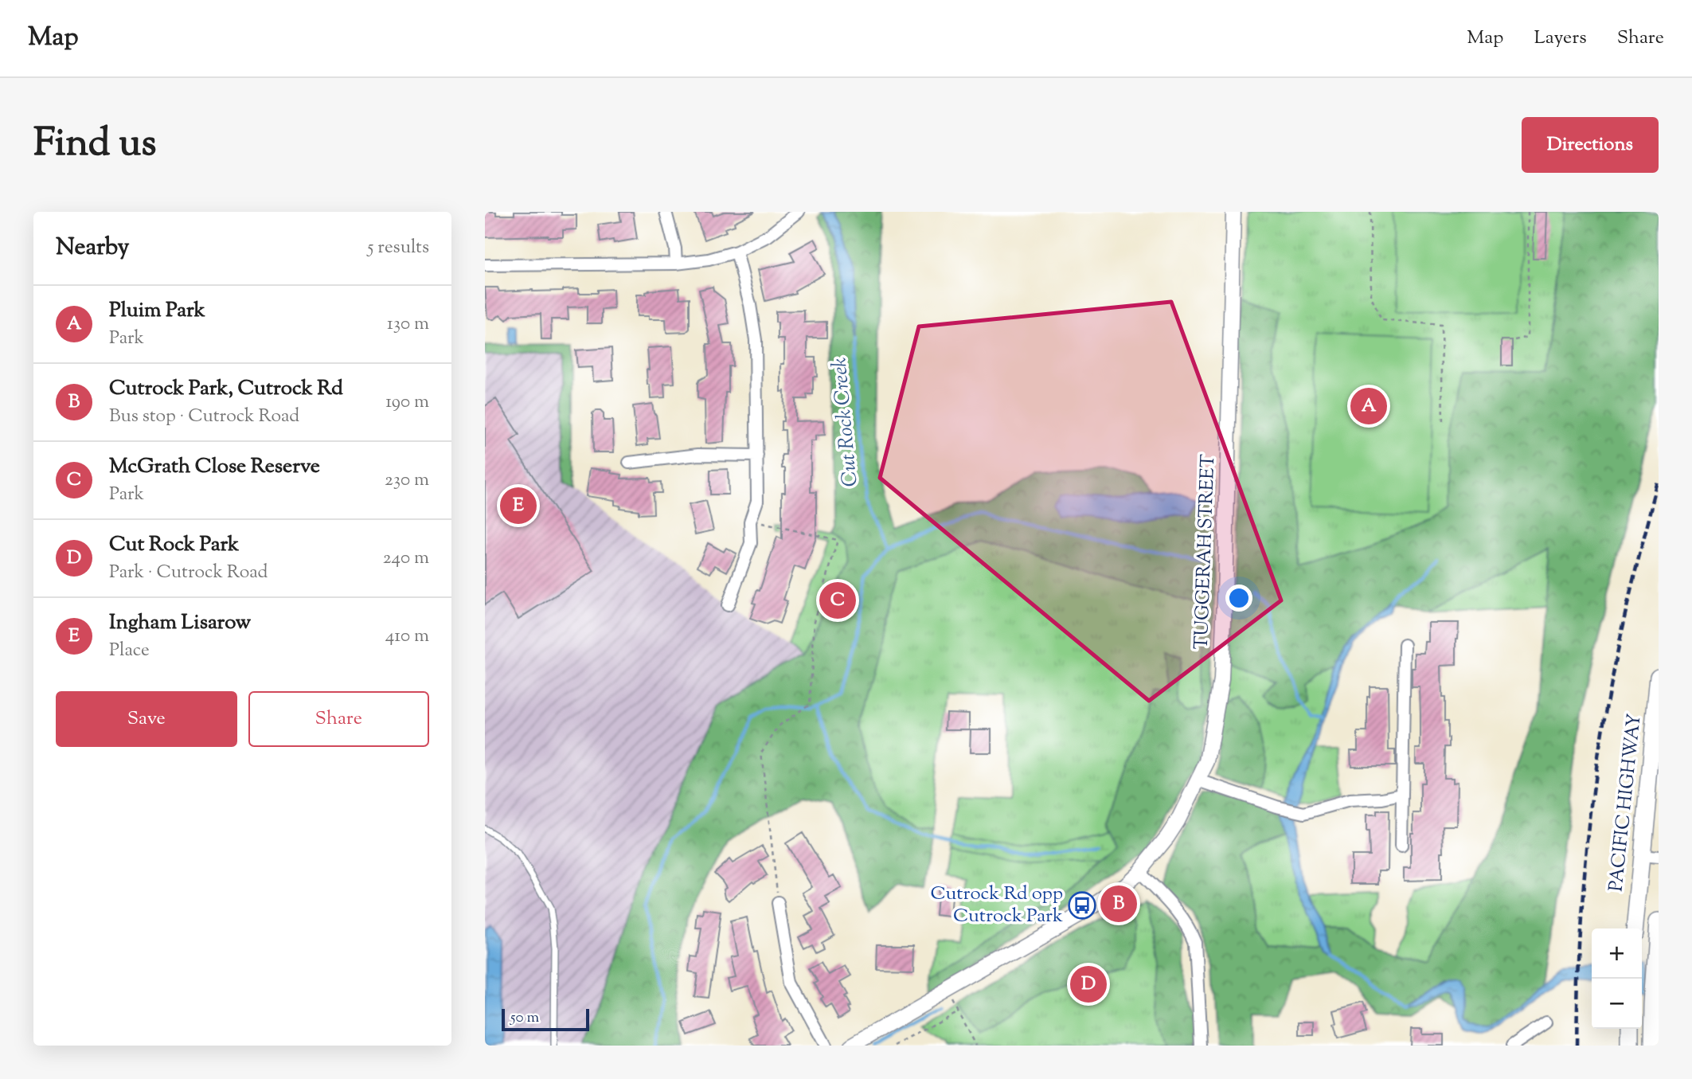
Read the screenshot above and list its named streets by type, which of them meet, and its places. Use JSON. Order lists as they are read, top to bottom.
{
  "streets": {
    "main road": ["PACIFIC HIGHWAY"],
    "street": ["TUGGERAH STREET"]
  },
  "water": ["Cut Rock Creek"],
  "places": {
    "bus stop": ["Cutrock Rd opp Cutrock Park"]
  },
  "scale_bar": "50 m",
  "page": {
    "header": "Map",
    "nav": ["Map", "Layers", "Share"],
    "title": "Find us",
    "buttons": [
      "Directions",
      ["Save", "Share"]
    ],
    "heading": ["Nearby", "5 results"],
    "list": [
      {
        "mark": "A",
        "name": "Pluim Park",
        "note": "Park",
        "value": "130 m"
      },
      {
        "mark": "B",
        "name": "Cutrock Park, Cutrock Rd",
        "note": "Bus stop · Cutrock Road",
        "value": "190 m"
      },
      {
        "mark": "C",
        "name": "McGrath Close Reserve",
        "note": "Park",
        "value": "230 m"
      },
      {
        "mark": "D",
        "name": "Cut Rock Park",
        "note": "Park · Cutrock Road",
        "value": "240 m"
      },
      {
        "mark": "E",
        "name": "Ingham Lisarow",
        "note": "Place",
        "value": "410 m"
      }
    ],
    "pins": [
      "A",
      "E",
      "C",
      "B",
      "D"
    ],
    "map_buttons": ["+", "−"],
    "scale": "50 m"
  }
}
